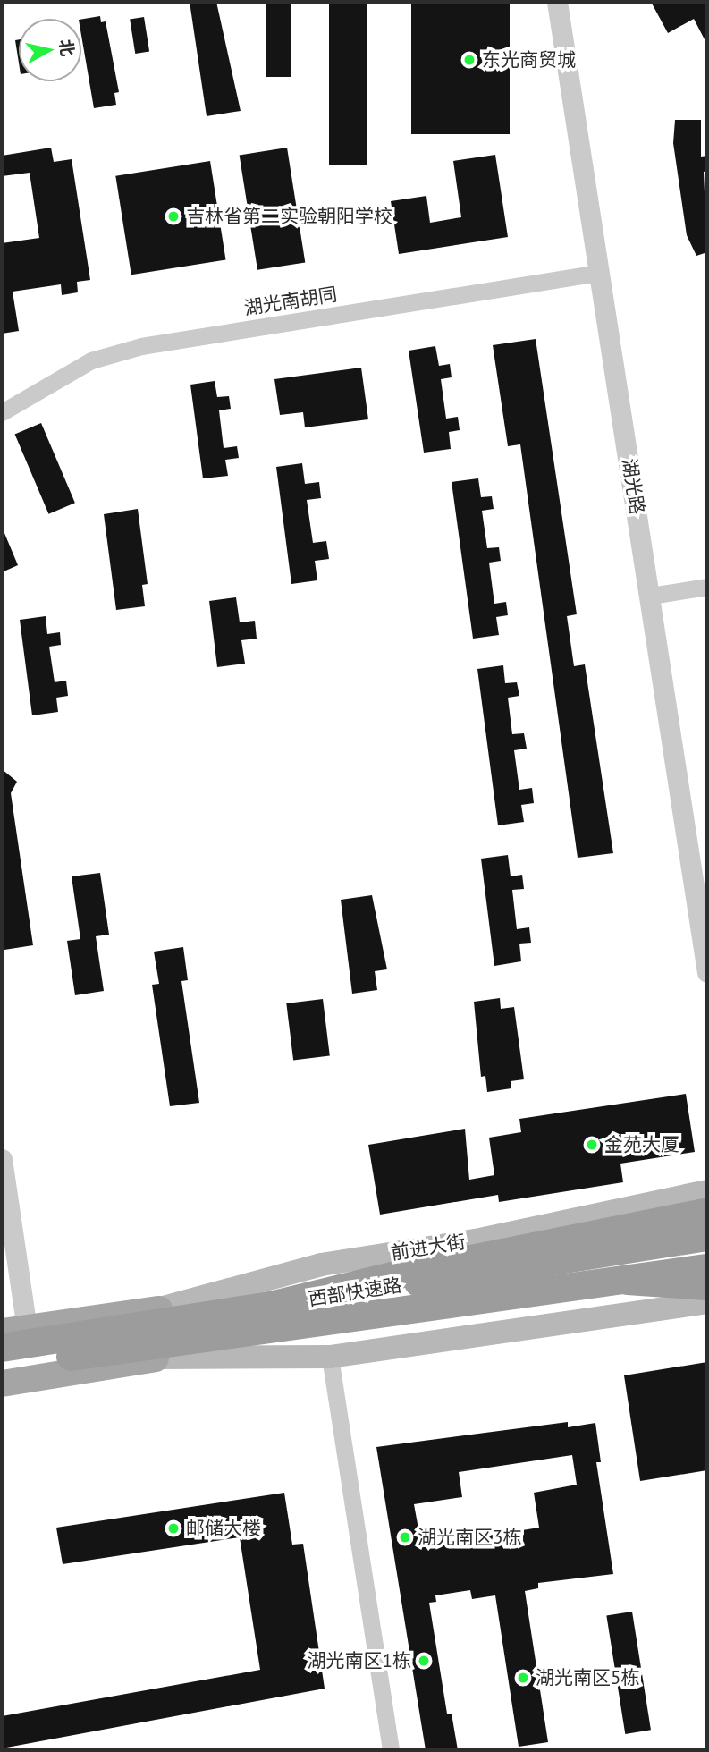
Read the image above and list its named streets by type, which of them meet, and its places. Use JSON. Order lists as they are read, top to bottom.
{
  "streets": {
    "highway": ["西部快速路"],
    "main road": ["前进大街"],
    "street": ["湖光南胡同", "湖光路"]
  },
  "crossings": [
    ["湖光南胡同", "湖光路"]
  ],
  "places": [
    "东光商贸城",
    "吉林省第二实验朝阳学校",
    "金苑大厦",
    "邮储大楼",
    "湖光南区3栋",
    "湖光南区1栋",
    "湖光南区5栋"
  ],
  "north": "right"
}
